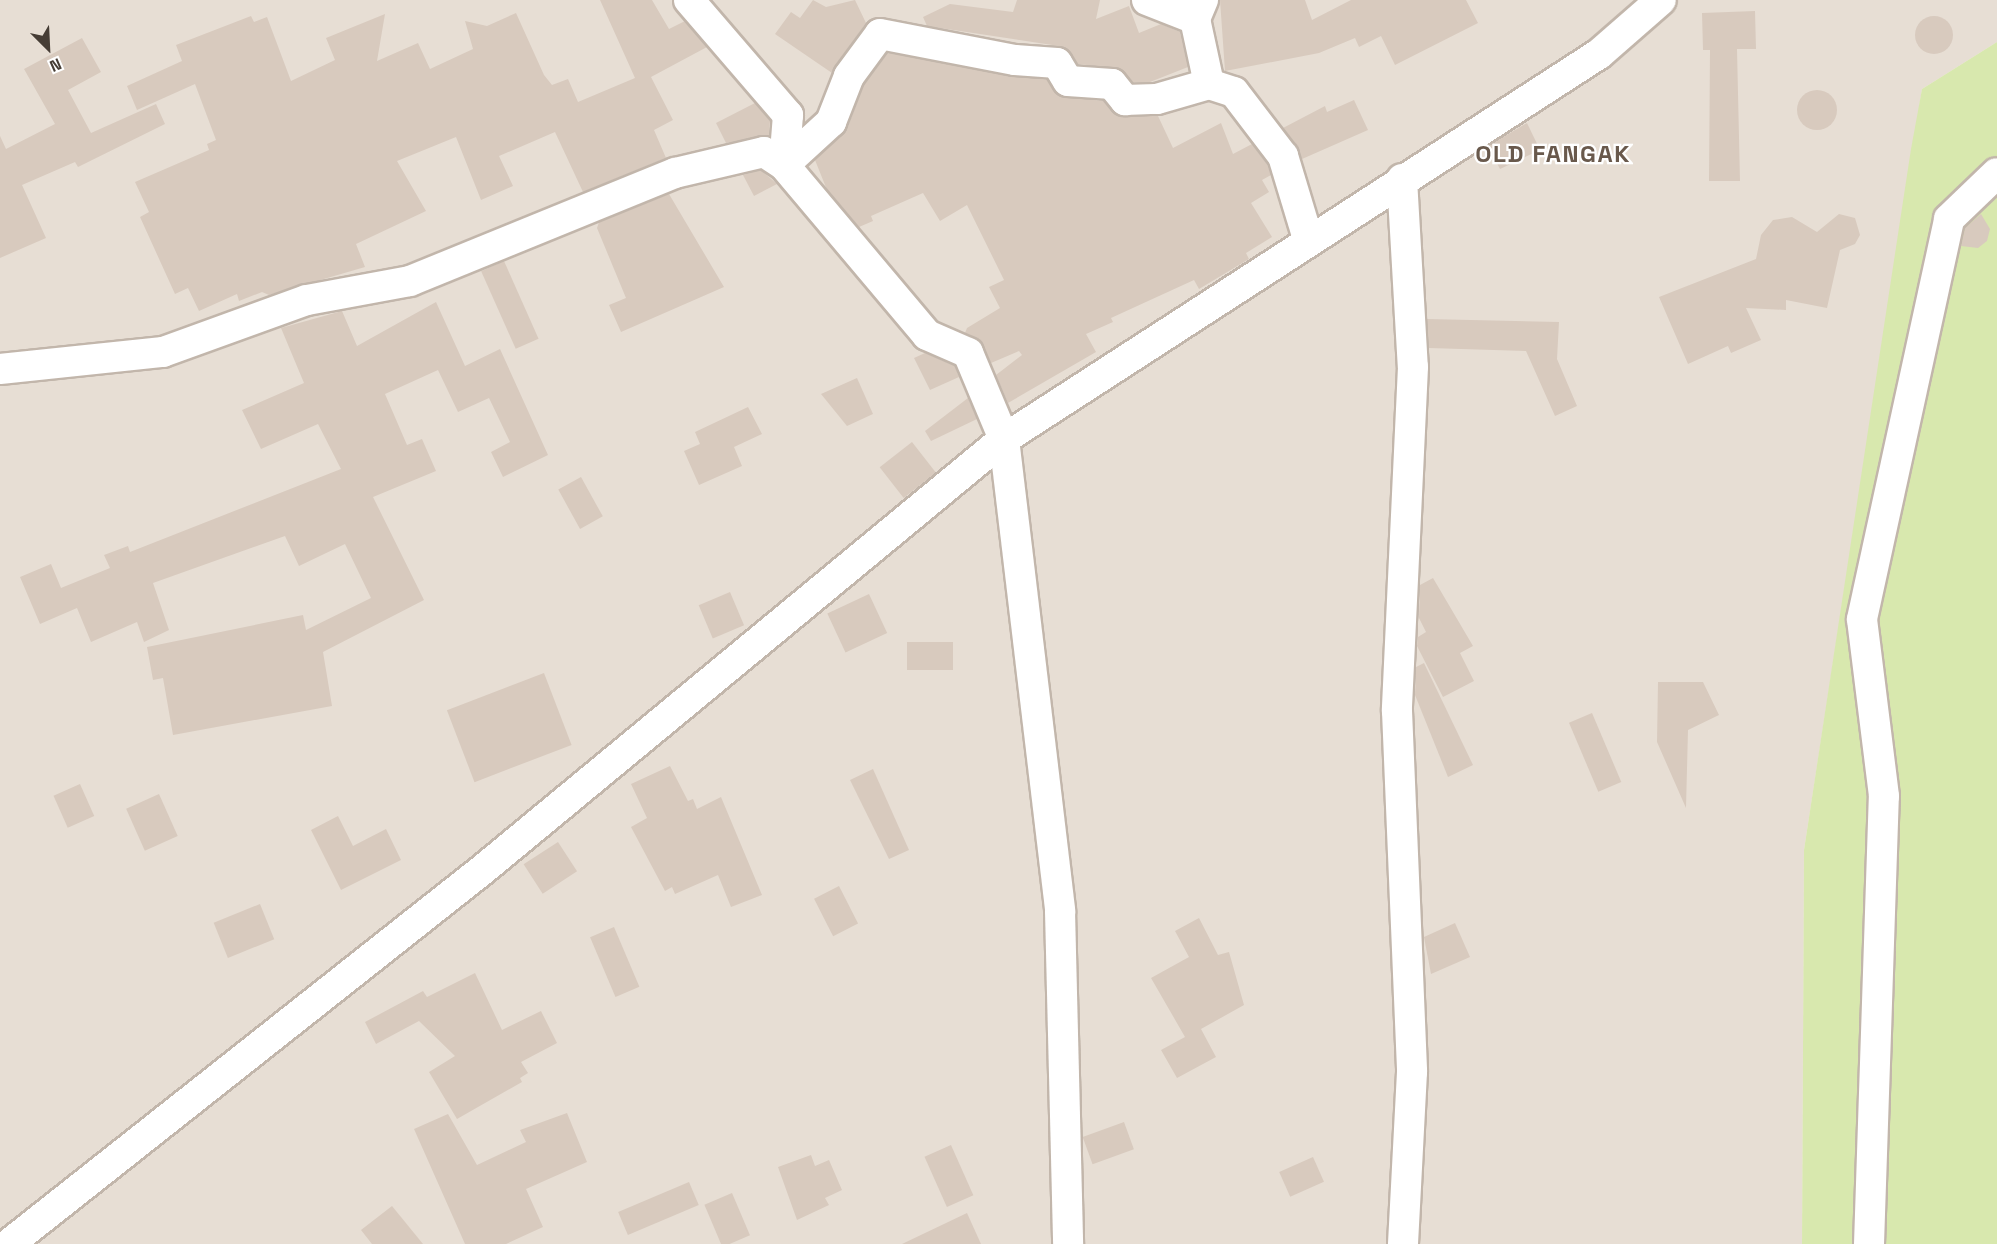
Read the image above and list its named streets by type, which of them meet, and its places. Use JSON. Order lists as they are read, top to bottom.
{
  "districts": ["OLD FANGAK"],
  "north": "bottom right"
}
